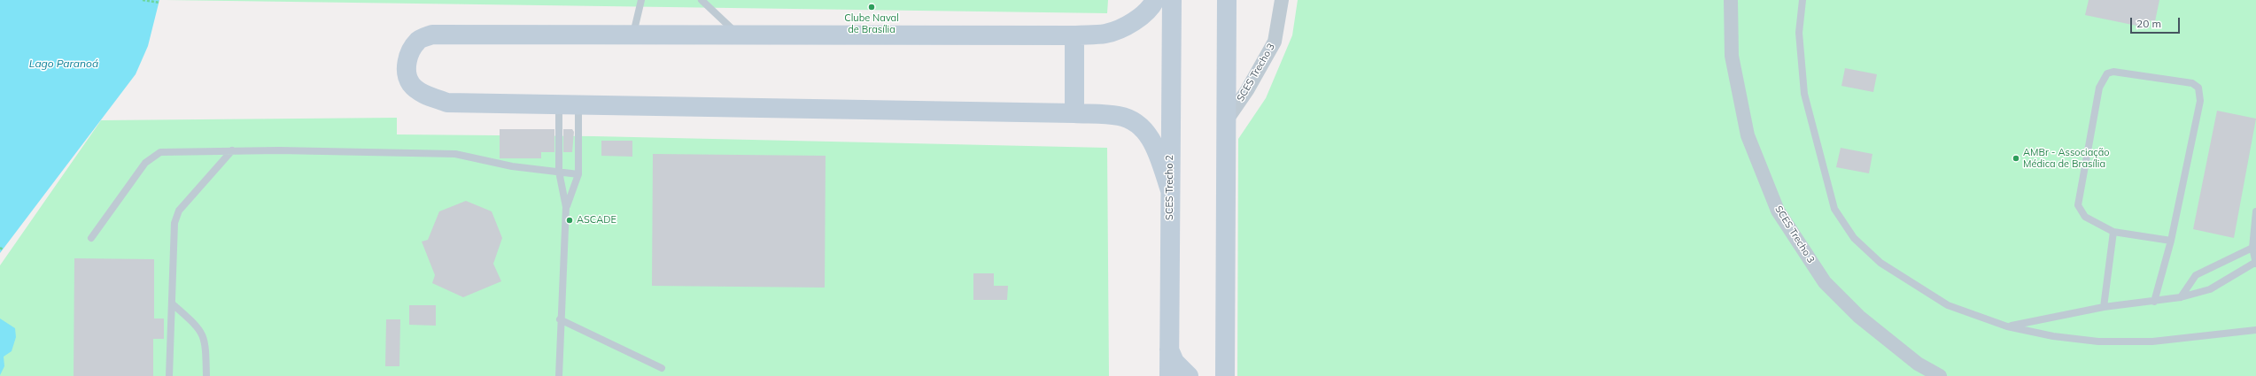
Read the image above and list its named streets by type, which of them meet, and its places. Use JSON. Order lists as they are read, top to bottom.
{
  "streets": {
    "street": ["SCES Trecho 3", "SCES Trecho 2"]
  },
  "water": ["Lago Paranoá"],
  "places": ["Clube Naval de Brasília", "AMBr - Associação Médica de Brasília", "ASCADE"],
  "scale_bar": "20 m"
}
